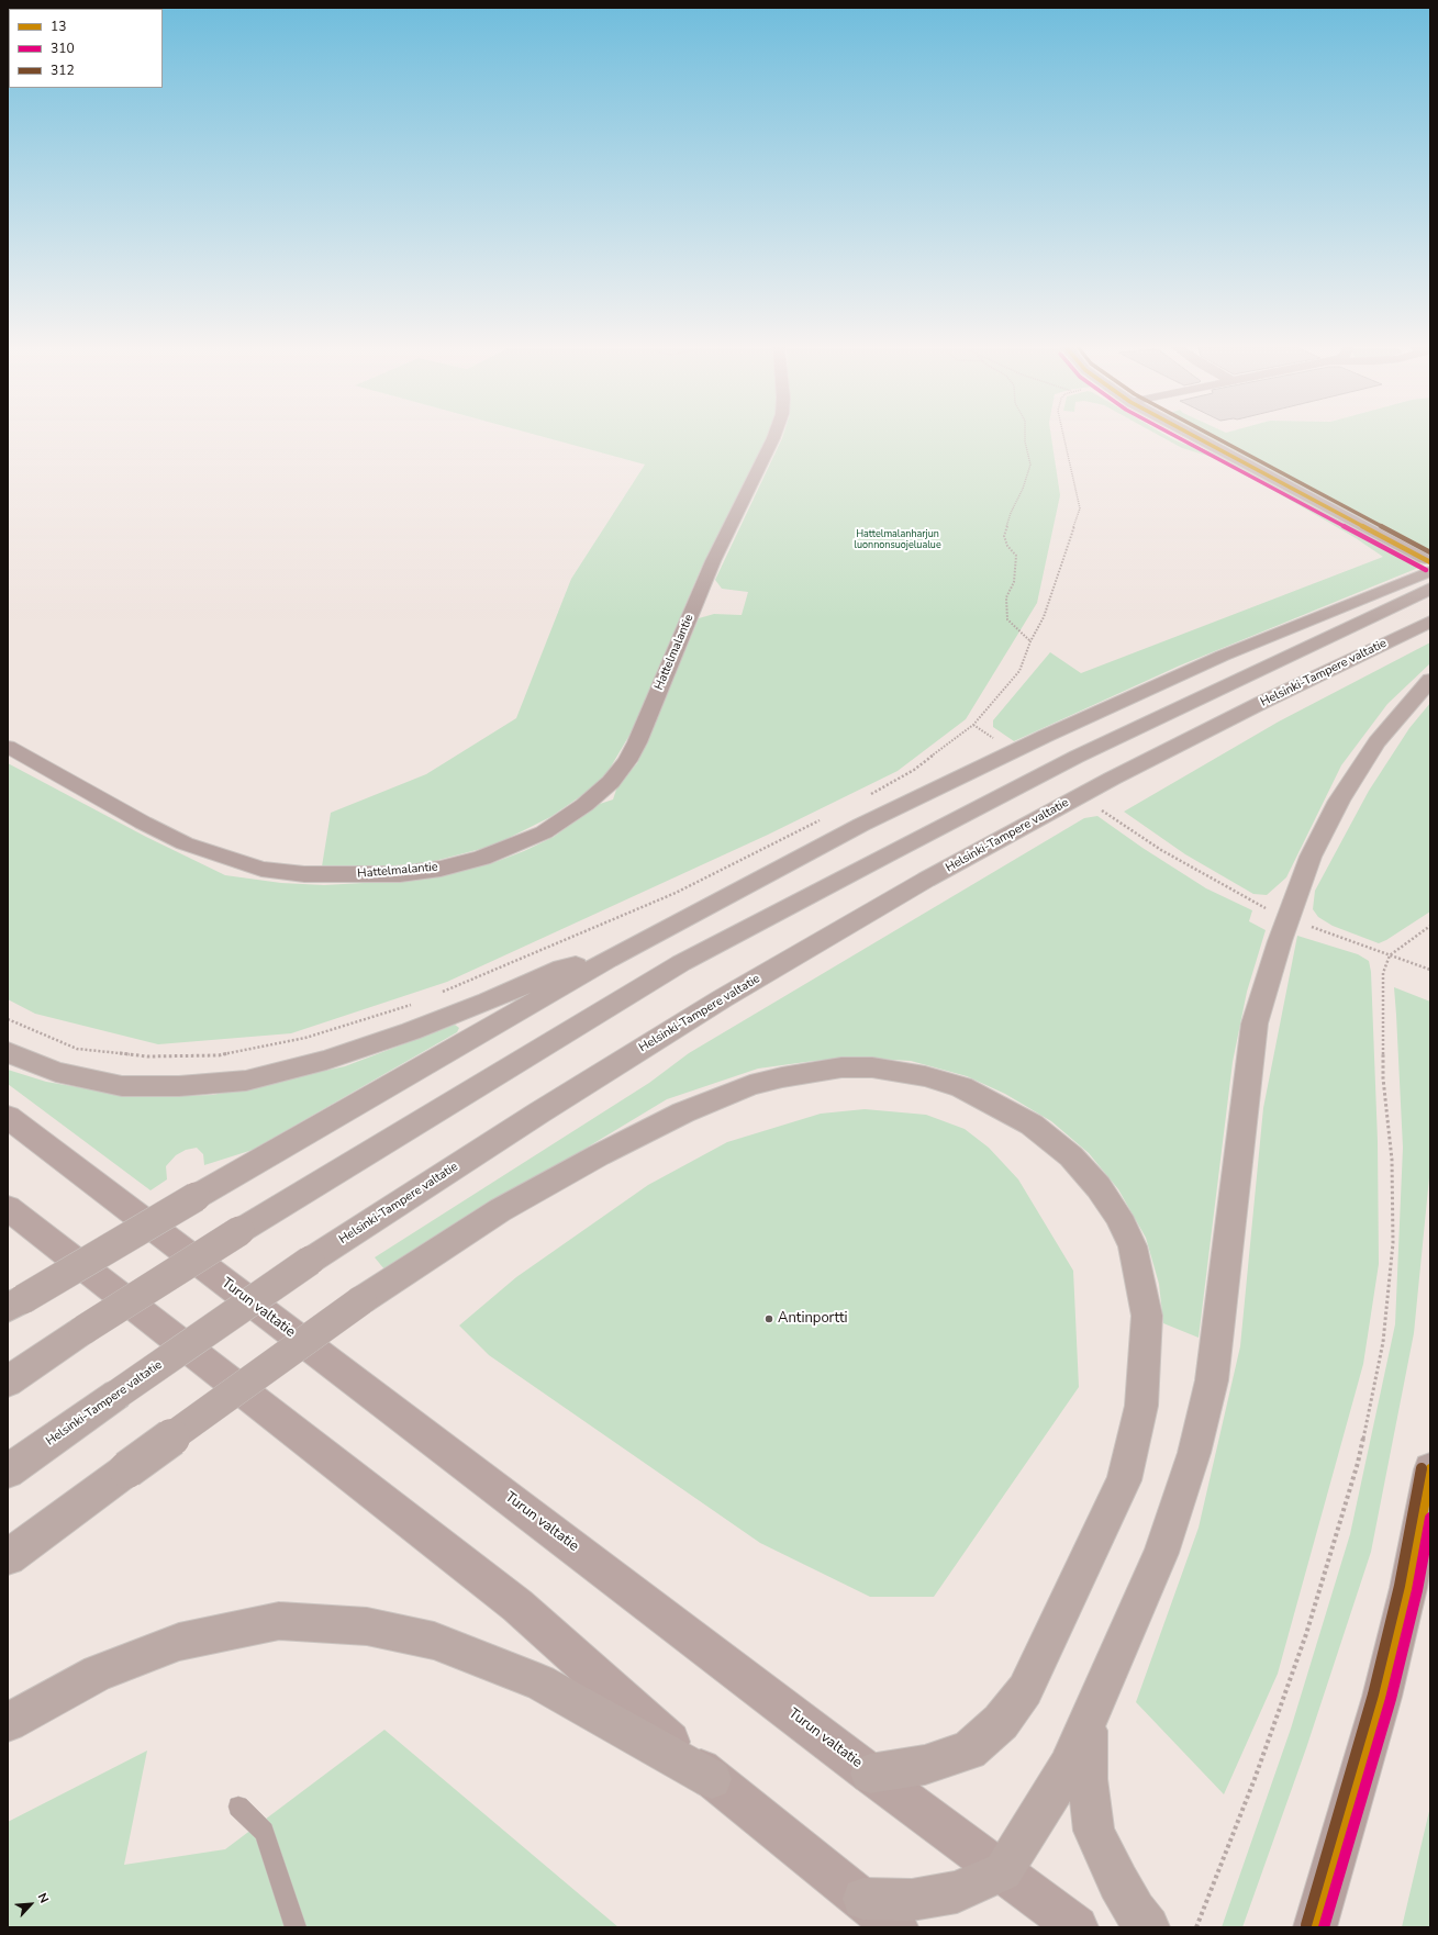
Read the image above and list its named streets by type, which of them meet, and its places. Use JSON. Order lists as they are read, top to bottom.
{
  "streets": {
    "highway": ["Helsinki-Tampere valtatie", "Turun valtatie"],
    "street": ["Hattelmalantie"]
  },
  "parks": ["Hattelmalanharjun luonnonsuojelualue"],
  "places": ["Antinportti"],
  "lines": ["transit line 13", "transit line 310", "transit line 312"],
  "legend": ["13", "310", "312"],
  "north": "top right"
}
